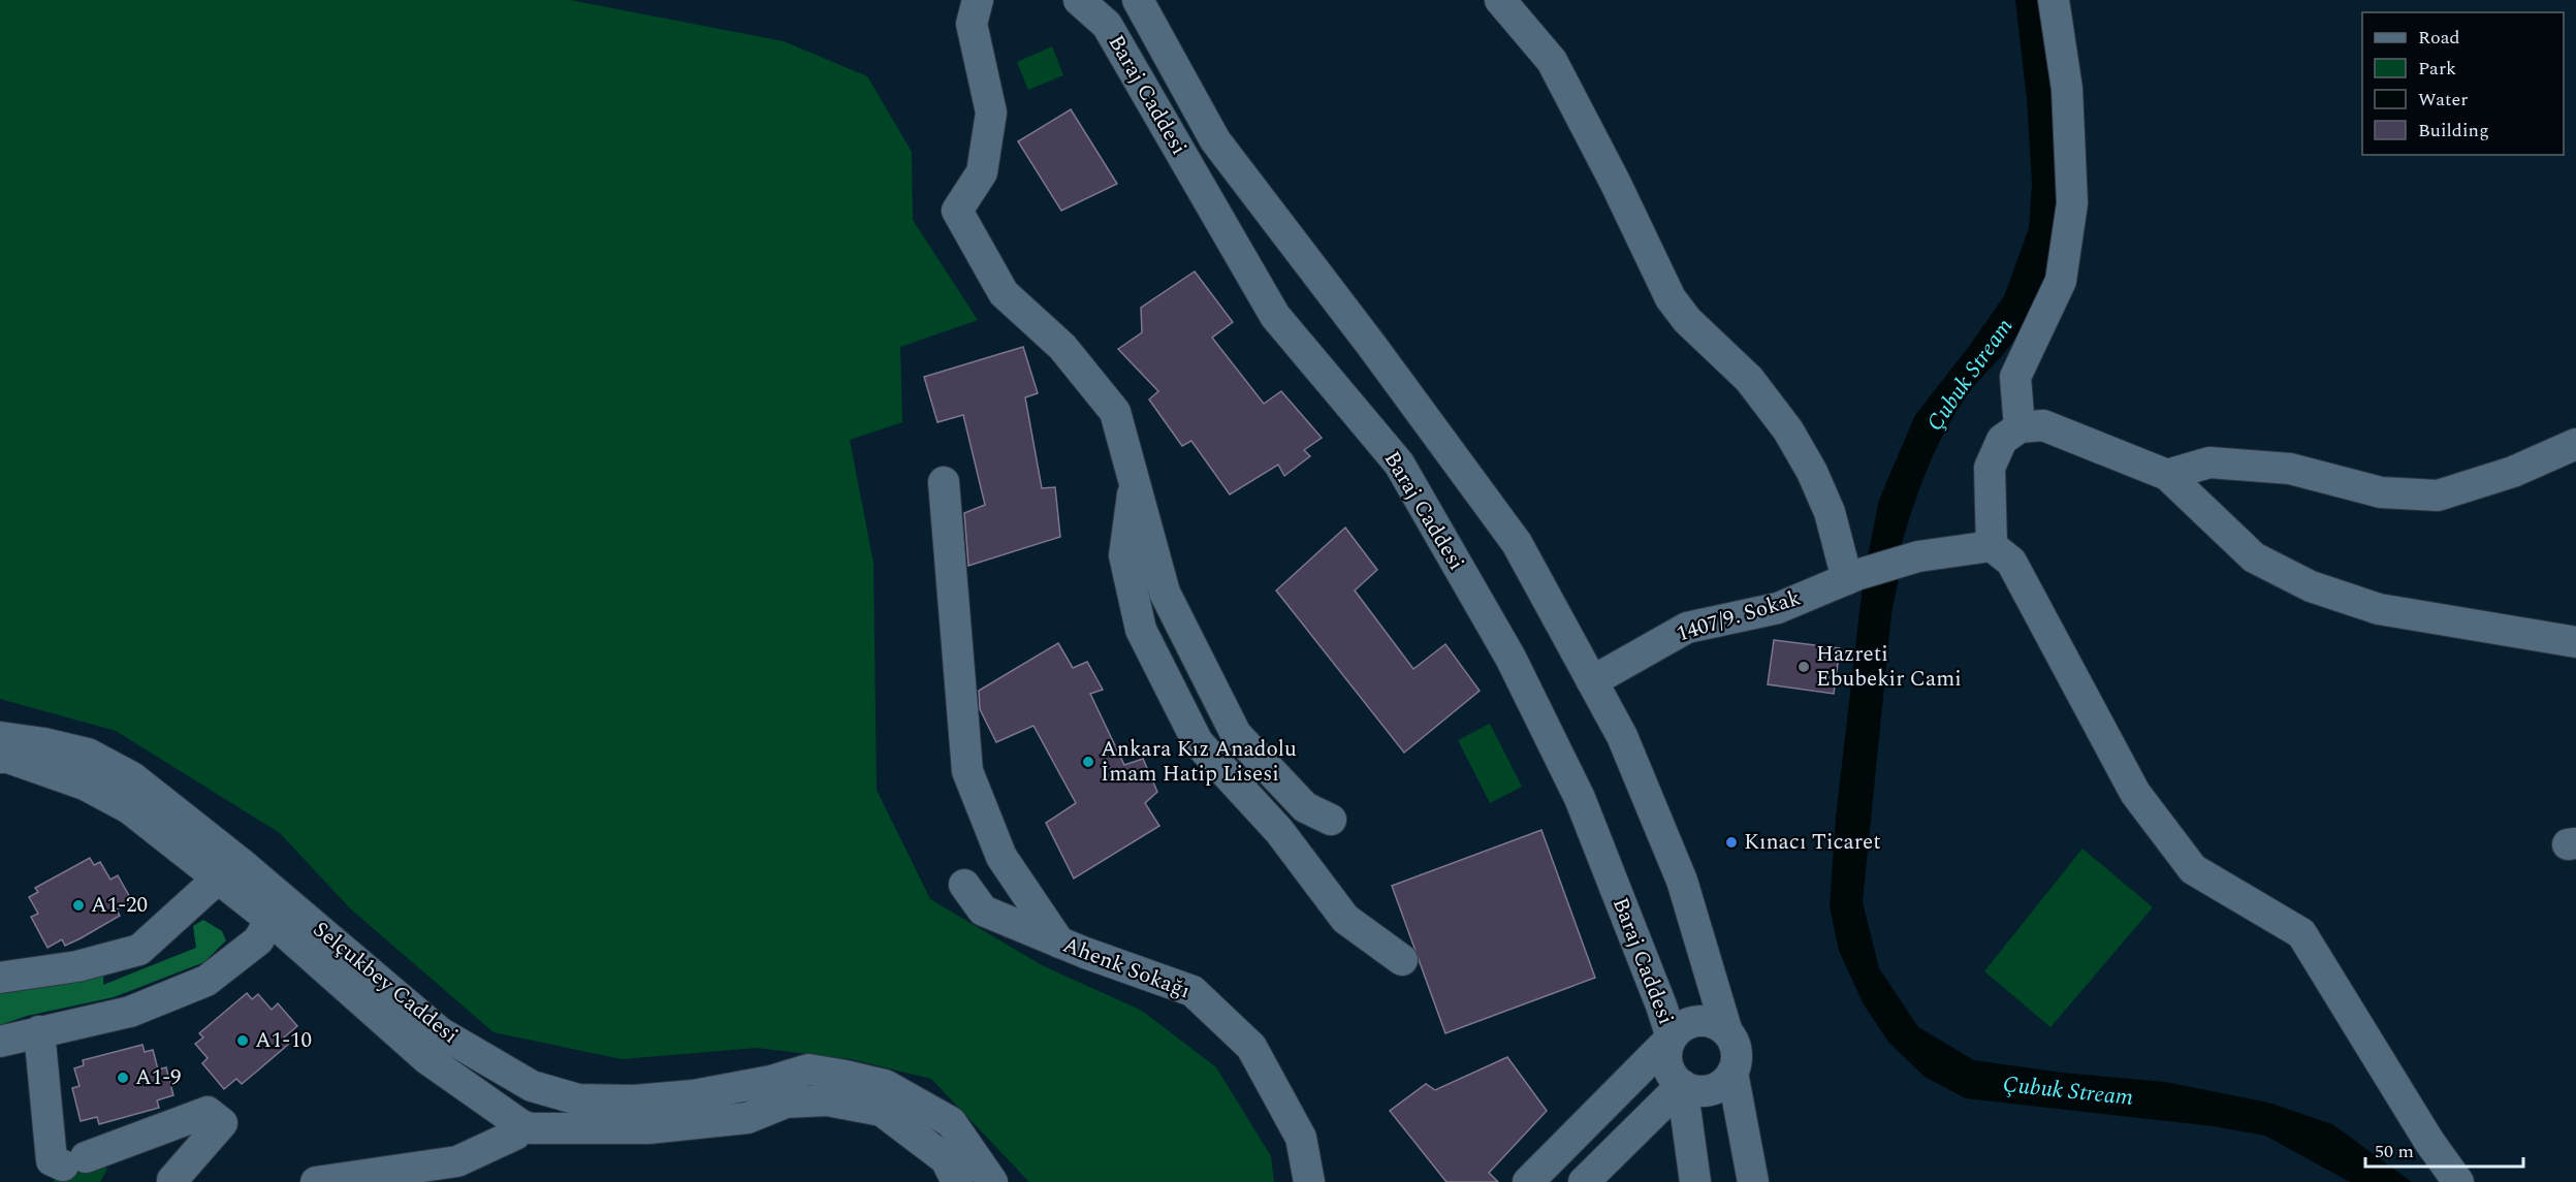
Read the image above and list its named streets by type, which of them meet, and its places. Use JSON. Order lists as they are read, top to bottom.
{
  "streets": {
    "street": [
      "Baraj Caddesi",
      "1407/9. Sokak",
      "Ahenk Sokağı",
      "Selçukbey Caddesi"
    ]
  },
  "crossings": [
    ["Baraj Caddesi", "1407/9. Sokak"]
  ],
  "water": ["Çubuk Stream"],
  "places": [
    "Hazreti Ebubekir Cami",
    "Ankara Kız Anadolu İmam Hatip Lisesi",
    "Kınacı Ticaret",
    "A1-20",
    "A1-10",
    "A1-9"
  ],
  "legend": [
    "Road",
    "Park",
    "Water",
    "Building"
  ],
  "scale_bar": "50 m"
}
